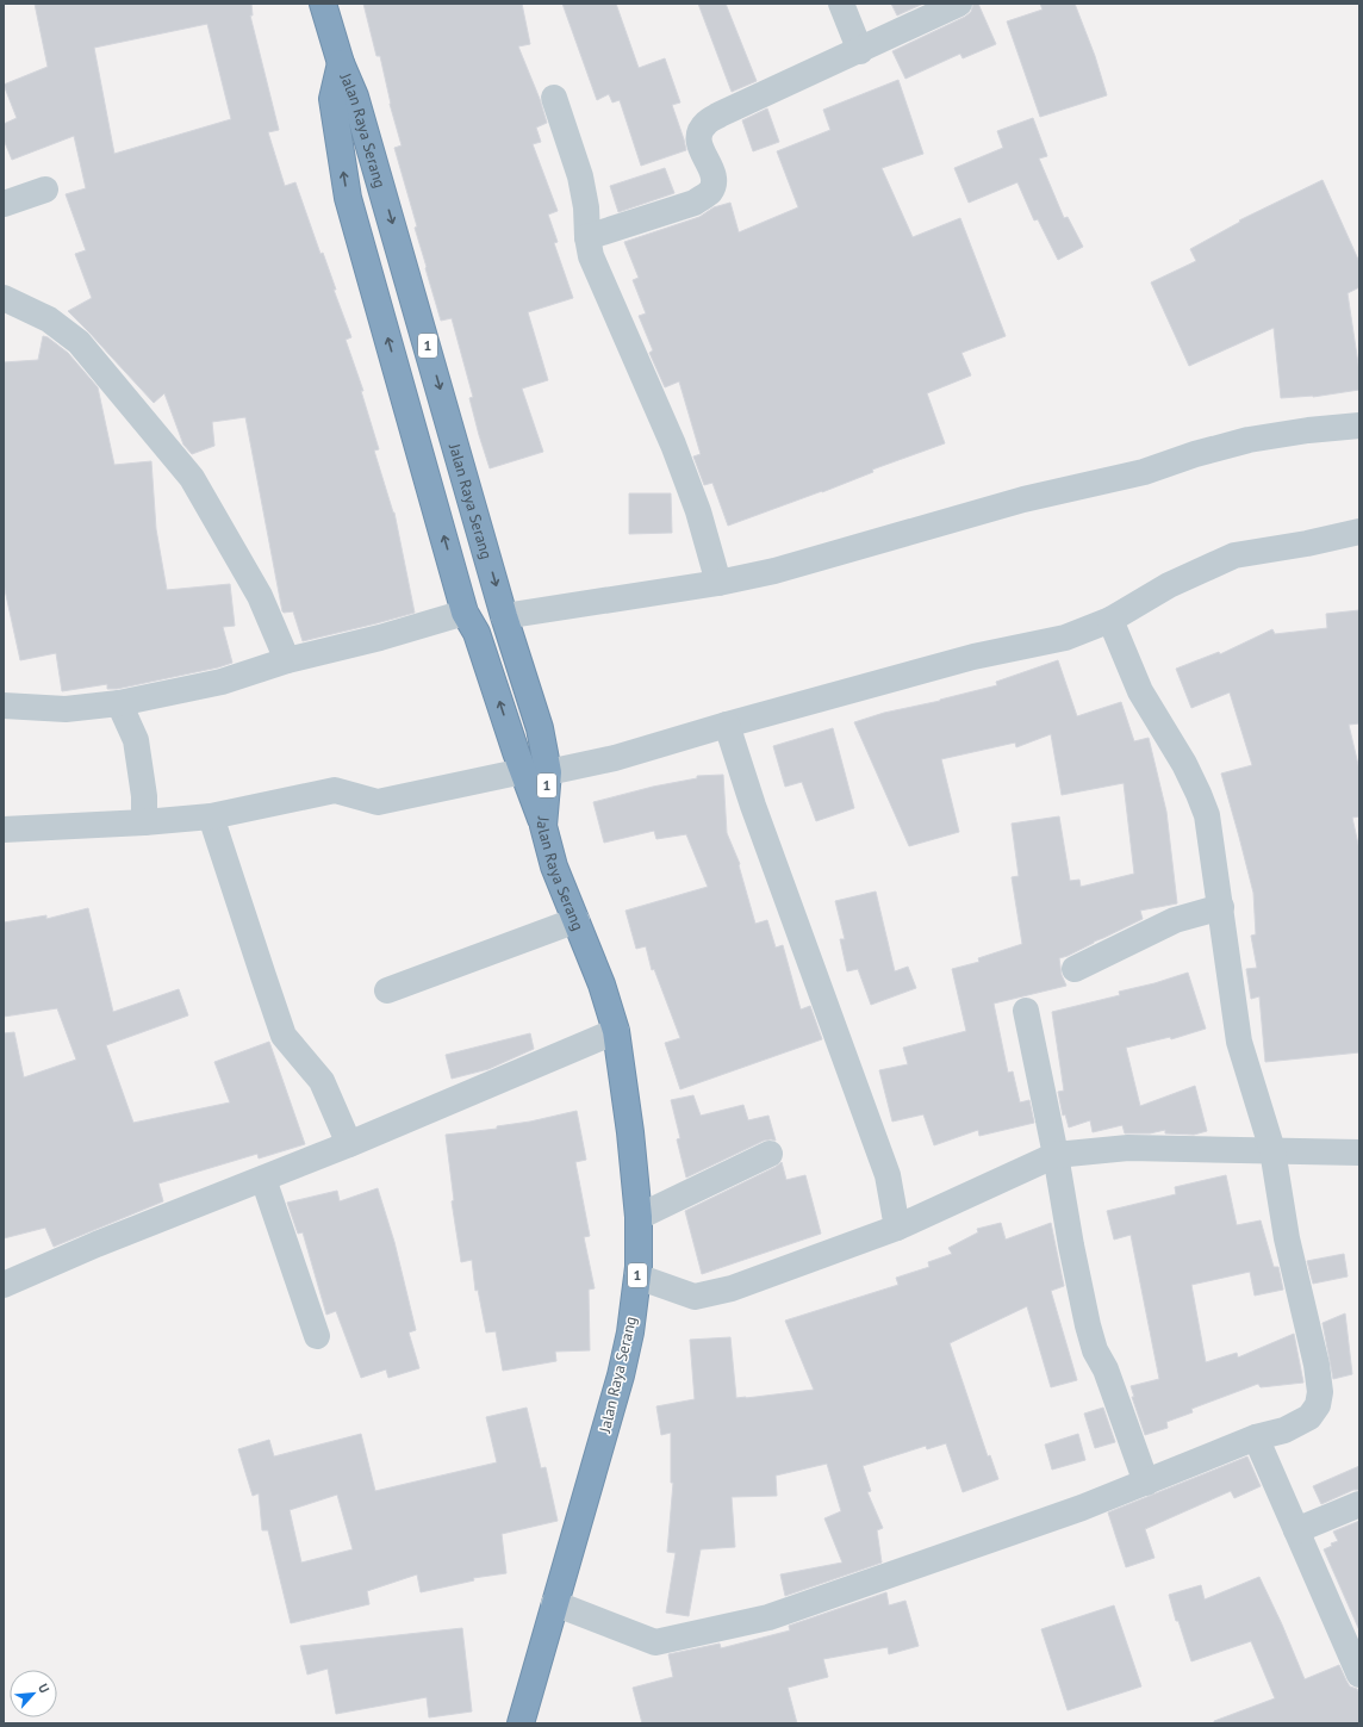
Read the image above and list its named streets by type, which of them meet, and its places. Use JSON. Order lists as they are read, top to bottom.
{
  "streets": {
    "highway": ["Jalan Raya Serang", "1"]
  },
  "north": "top right"
}
